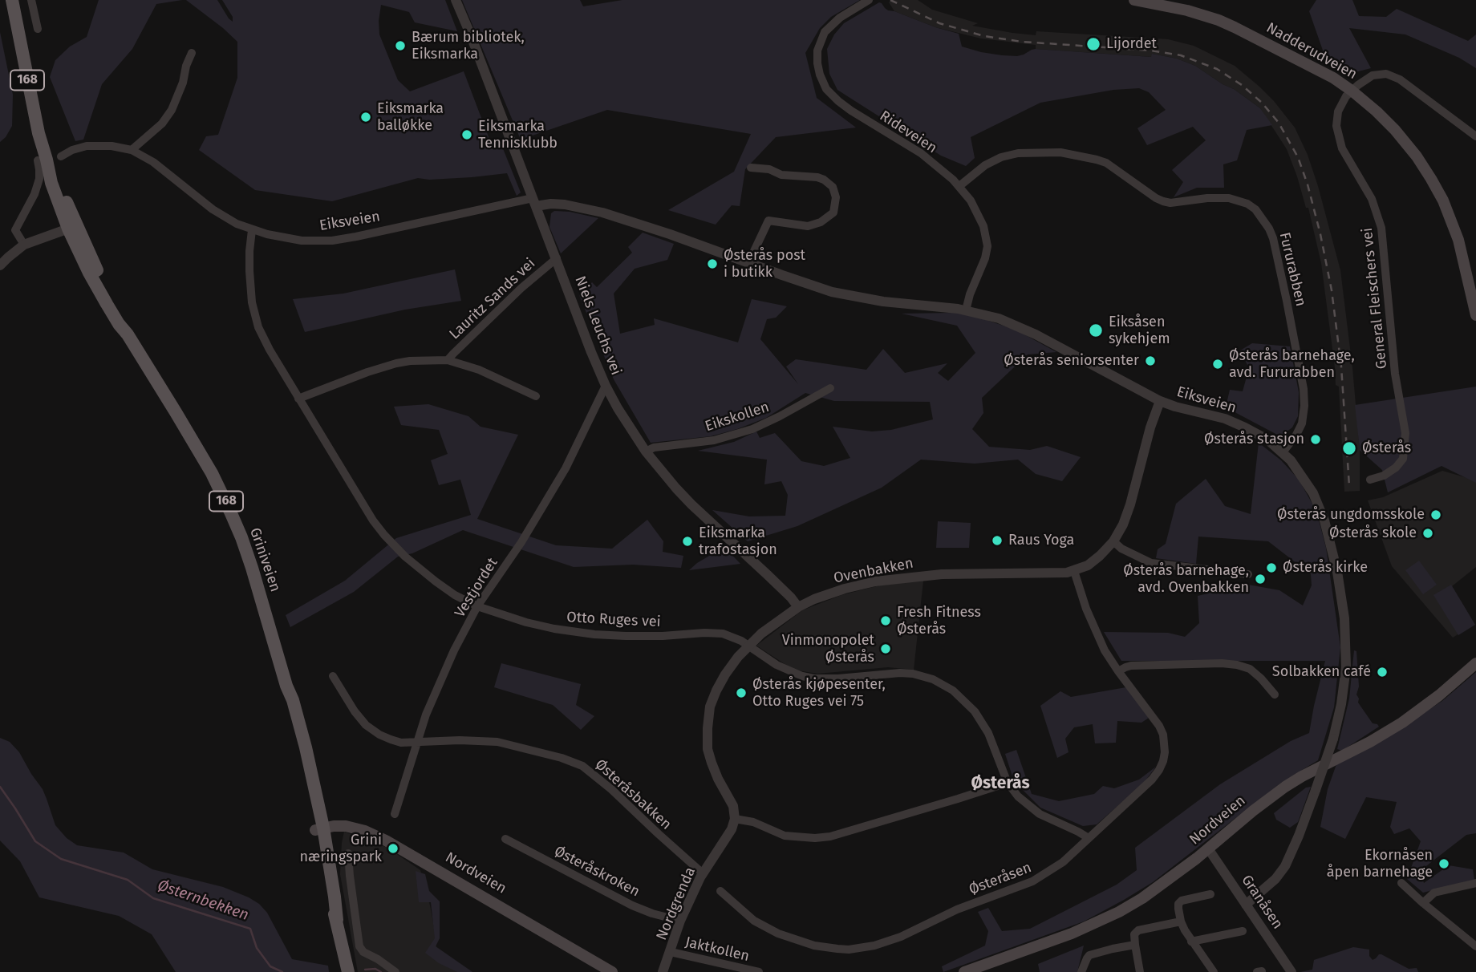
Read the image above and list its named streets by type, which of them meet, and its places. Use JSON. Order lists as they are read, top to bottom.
{
  "streets": {
    "main road": [
      "Nadderudveien",
      "168",
      "Griniveien",
      "Nordveien"
    ],
    "street": [
      "Rideveien",
      "Eiksveien",
      "Fururabben",
      "General Fleischers vei",
      "Lauritz Sands vei",
      "Niels Leuchs vei",
      "Eikskollen",
      "Ovenbakken",
      "Vestjordet",
      "Otto Ruges vei",
      "Østeråsbakken",
      "Østeråskroken",
      "Østeråsen",
      "Granåsen",
      "Nordgrenda",
      "Jaktkollen"
    ]
  },
  "crossings": [
    ["Nadderudveien", "General Fleischers vei"],
    ["Rideveien", "Eiksveien"],
    ["Rideveien", "Fururabben"],
    ["Eiksveien", "Fururabben"],
    ["Eiksveien", "Niels Leuchs vei"],
    ["Eiksveien", "Ovenbakken"],
    ["Eiksveien", "Otto Ruges vei"],
    ["Eiksveien", "Granåsen"],
    ["Lauritz Sands vei", "Niels Leuchs vei"],
    ["Lauritz Sands vei", "Otto Ruges vei"],
    ["Niels Leuchs vei", "Eikskollen"],
    ["Niels Leuchs vei", "Ovenbakken"],
    ["Niels Leuchs vei", "Vestjordet"],
    ["Griniveien", "Nordveien"],
    ["Ovenbakken", "Otto Ruges vei"],
    ["Ovenbakken", "Østeråsen"],
    ["Ovenbakken", "Nordgrenda"],
    ["Vestjordet", "Otto Ruges vei"],
    ["Vestjordet", "Østeråsbakken"],
    ["Otto Ruges vei", "Østeråsen"],
    ["Østeråsbakken", "Nordgrenda"],
    ["Nordveien", "Granåsen"],
    ["Østeråskroken", "Nordgrenda"],
    ["Nordgrenda", "Jaktkollen"]
  ],
  "districts": ["Østerås"],
  "water": ["Østernbekken"],
  "places": [
    "Lijordet",
    "Bærum bibliotek, Eiksmarka",
    "Eiksmarka balløkke",
    "Eiksmarka Tennisklubb",
    "Østerås post i butikk",
    "Eiksåsen sykehjem",
    "Østerås seniorsenter",
    "Østerås barnehage, avd. Fururabben",
    "Østerås stasjon",
    "Østerås",
    "Østerås ungdomsskole",
    "Østerås skole",
    "Raus Yoga",
    "Eiksmarka trafostasjon",
    "Østerås kirke",
    "Østerås barnehage, avd. Ovenbakken",
    "Fresh Fitness Østerås",
    "Vinmonopolet Østerås",
    "Solbakken café",
    "Østerås kjøpesenter, Otto Ruges vei 75",
    "Grini næringspark",
    "Ekornåsen åpen barnehage"
  ]
}
